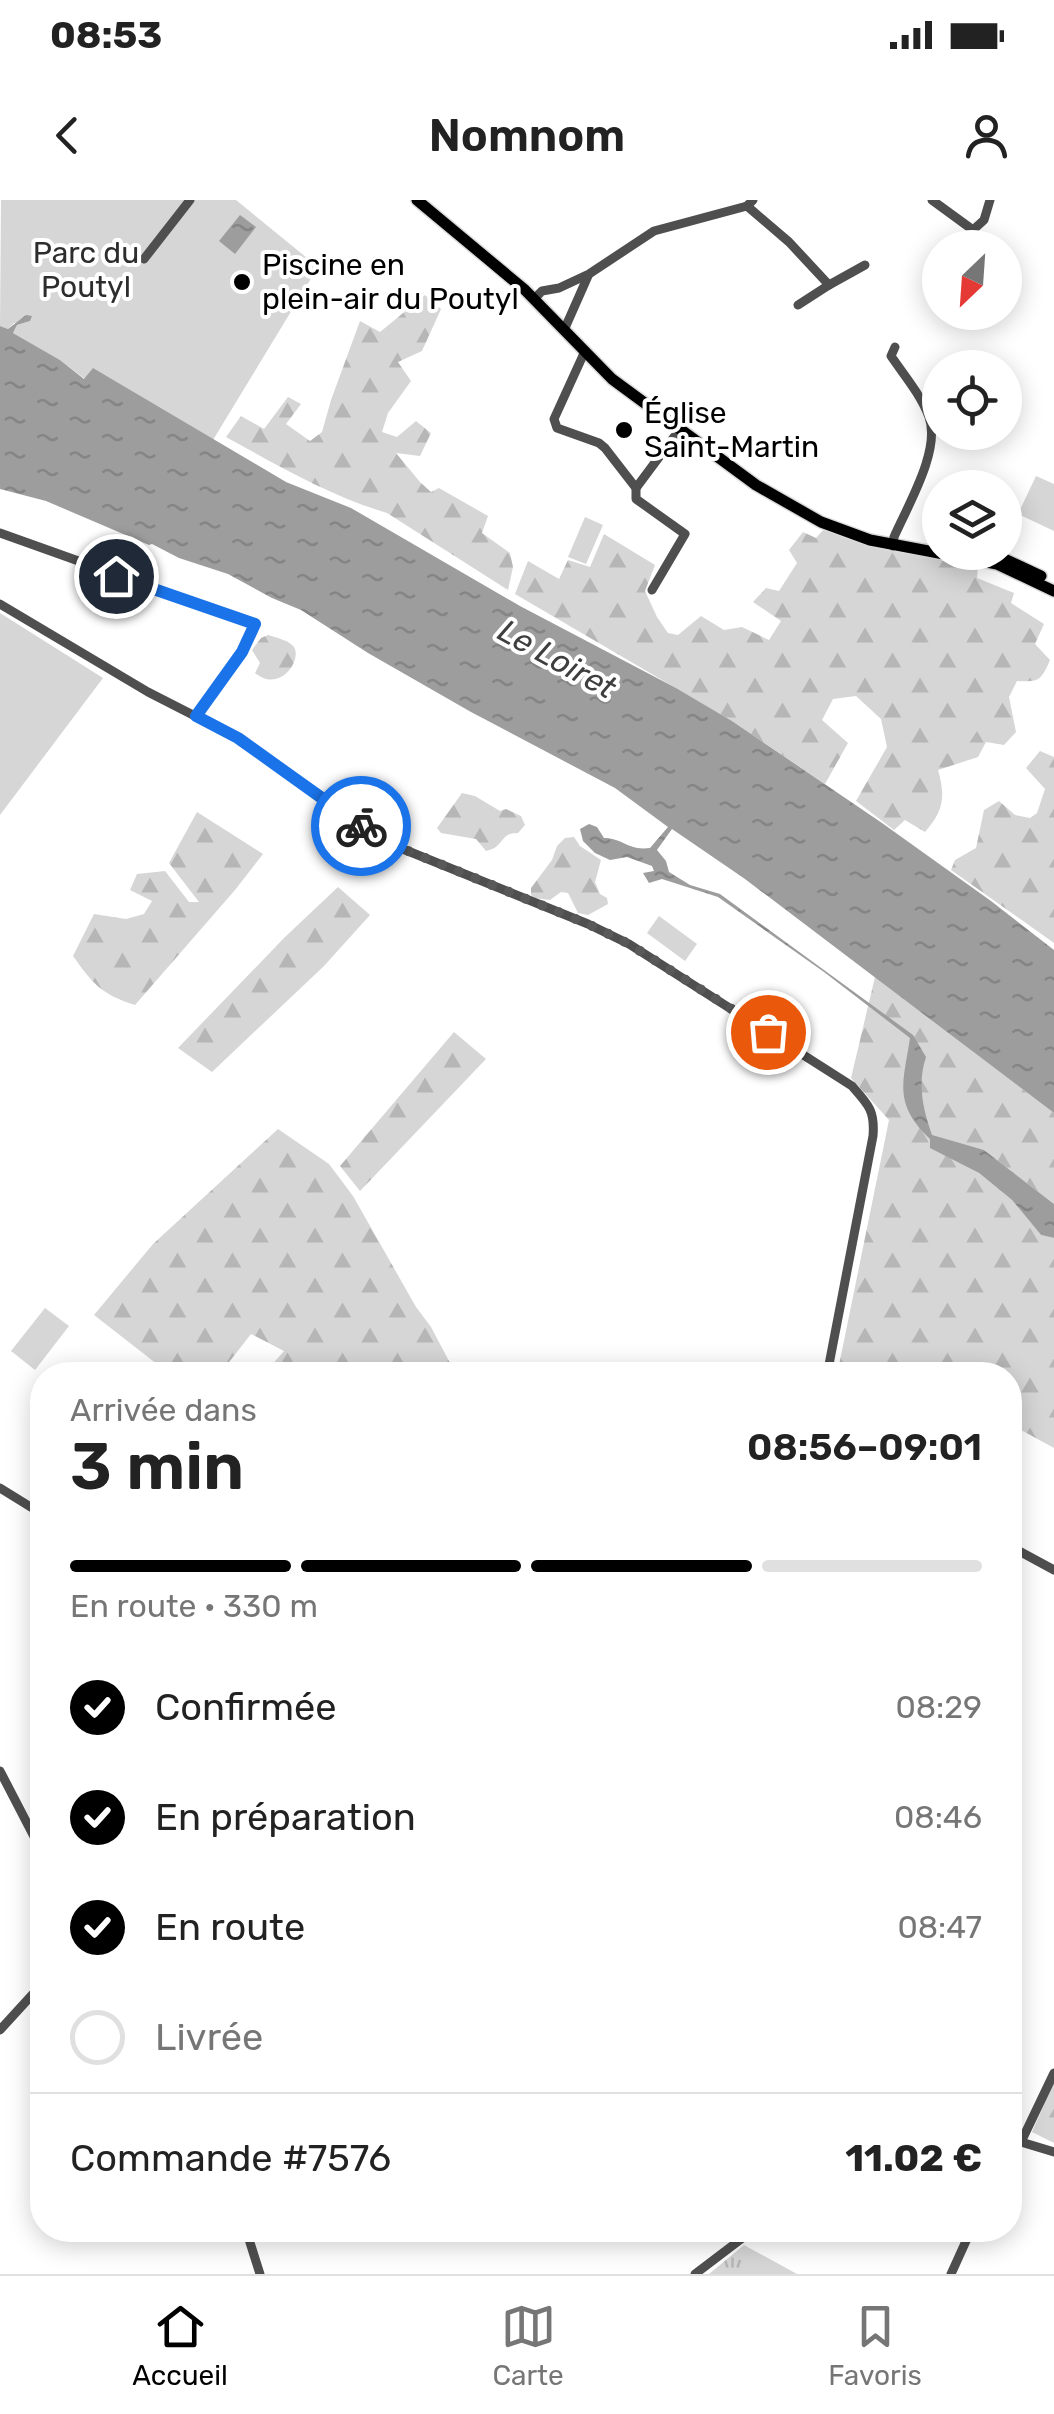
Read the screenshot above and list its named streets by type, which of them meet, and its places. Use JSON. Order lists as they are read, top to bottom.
{
  "water": ["Le Loiret"],
  "parks": ["Parc du Poutyl"],
  "places": ["Piscine en plein-air du Poutyl", "Église Saint-Martin"],
  "north": "bottom left",
  "page": {
    "status": "08:53",
    "header": "Nomnom",
    "heading": ["3 min", "Arrivée dans", "08:56–09:01"],
    "panel": ["Commande #7576", "11.02 €"],
    "bar": "En route · 330 m",
    "list": [
      ["Confirmée", "08:29"],
      ["En préparation", "08:46"],
      ["En route", "08:47"],
      "Livrée"
    ],
    "tabs": ["Accueil", "Carte", "Favoris"]
  }
}
